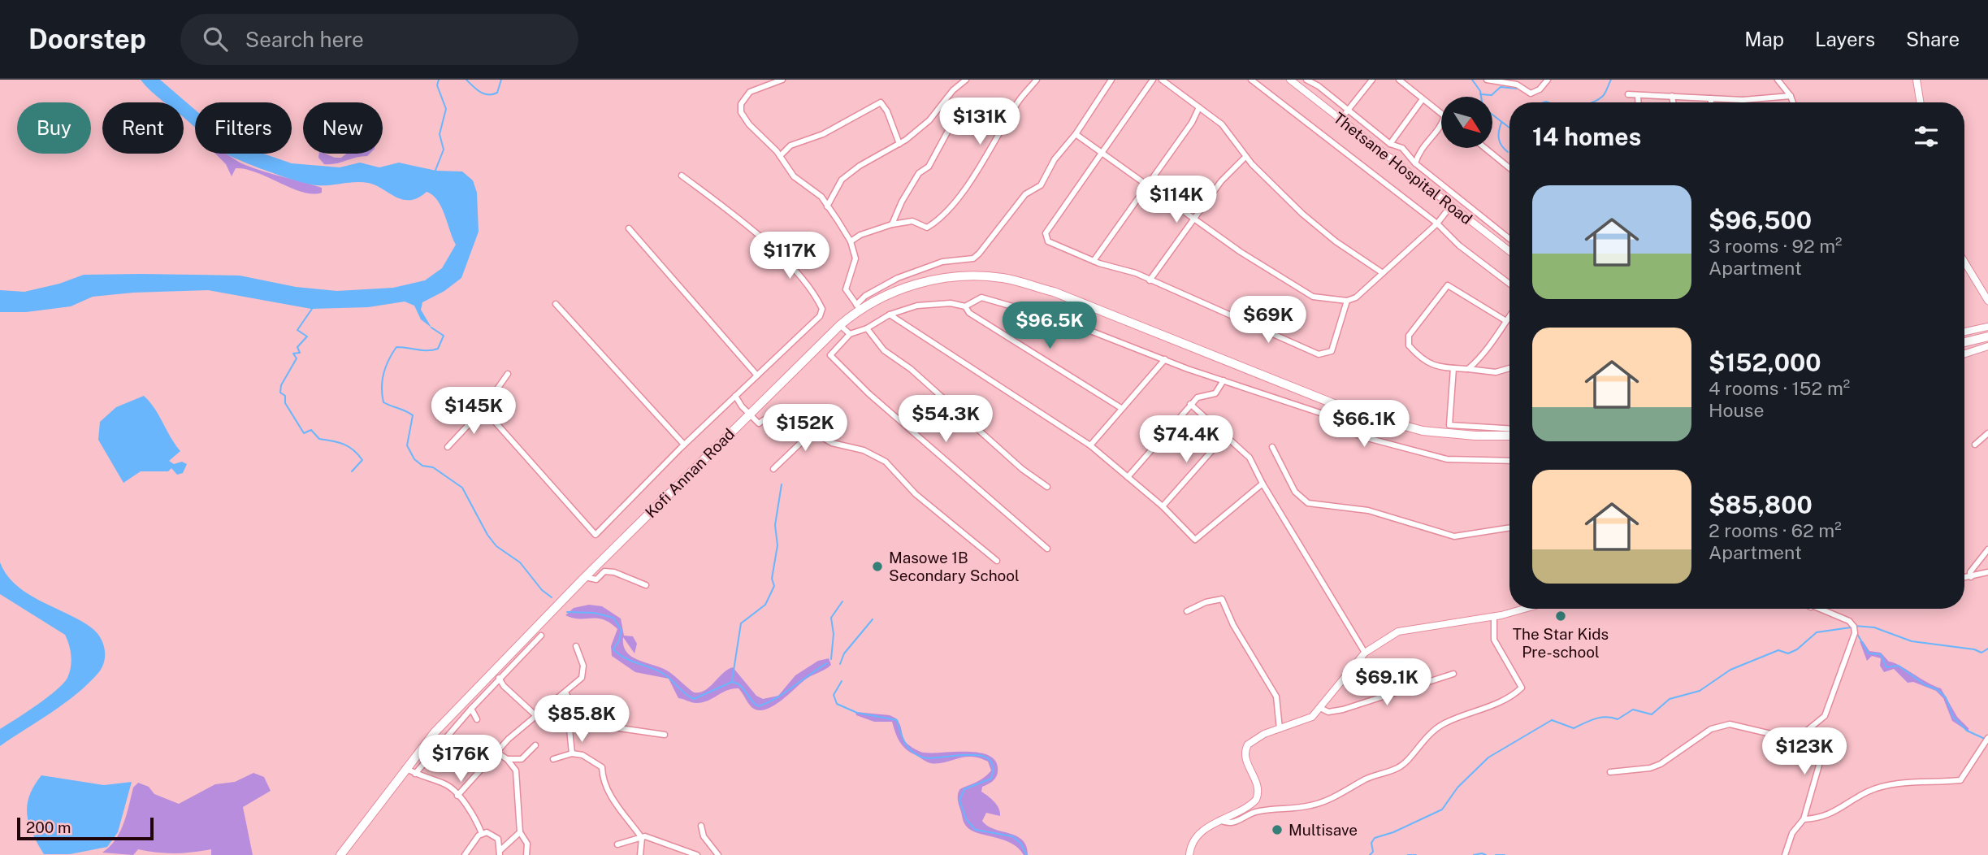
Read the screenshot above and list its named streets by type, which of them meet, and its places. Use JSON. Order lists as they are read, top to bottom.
{
  "streets": {
    "main road": ["Kofi Annan Road"],
    "street": ["Thetsane Hospital Road"]
  },
  "places": ["Masowe 1B Secondary School", "The Star Kids Pre-school", "Multisave"],
  "scale_bar": "200 m",
  "north": "bottom right",
  "page": {
    "header": "Doorstep",
    "search": "Search here",
    "nav": ["Map", "Layers", "Share"],
    "price": [
      "$131K",
      "$114K",
      "$117K",
      "$69K",
      "$96.5K",
      "$145K",
      "$54.3K",
      "$66.1K",
      "$152K",
      "$74.4K",
      "$69.1K",
      "$85.8K",
      "$123K",
      "$176K"
    ],
    "chip": [
      "Buy",
      "Rent",
      "Filters",
      "New"
    ],
    "heading": "14 homes",
    "list": [
      {
        "name": "$96,500",
        "note": "3 rooms · 92 m² · Apartment"
      },
      {
        "name": "$152,000",
        "note": "4 rooms · 152 m² · House"
      },
      {
        "name": "$85,800",
        "note": "2 rooms · 62 m² · Apartment"
      }
    ],
    "scale": "200 m"
  }
}
